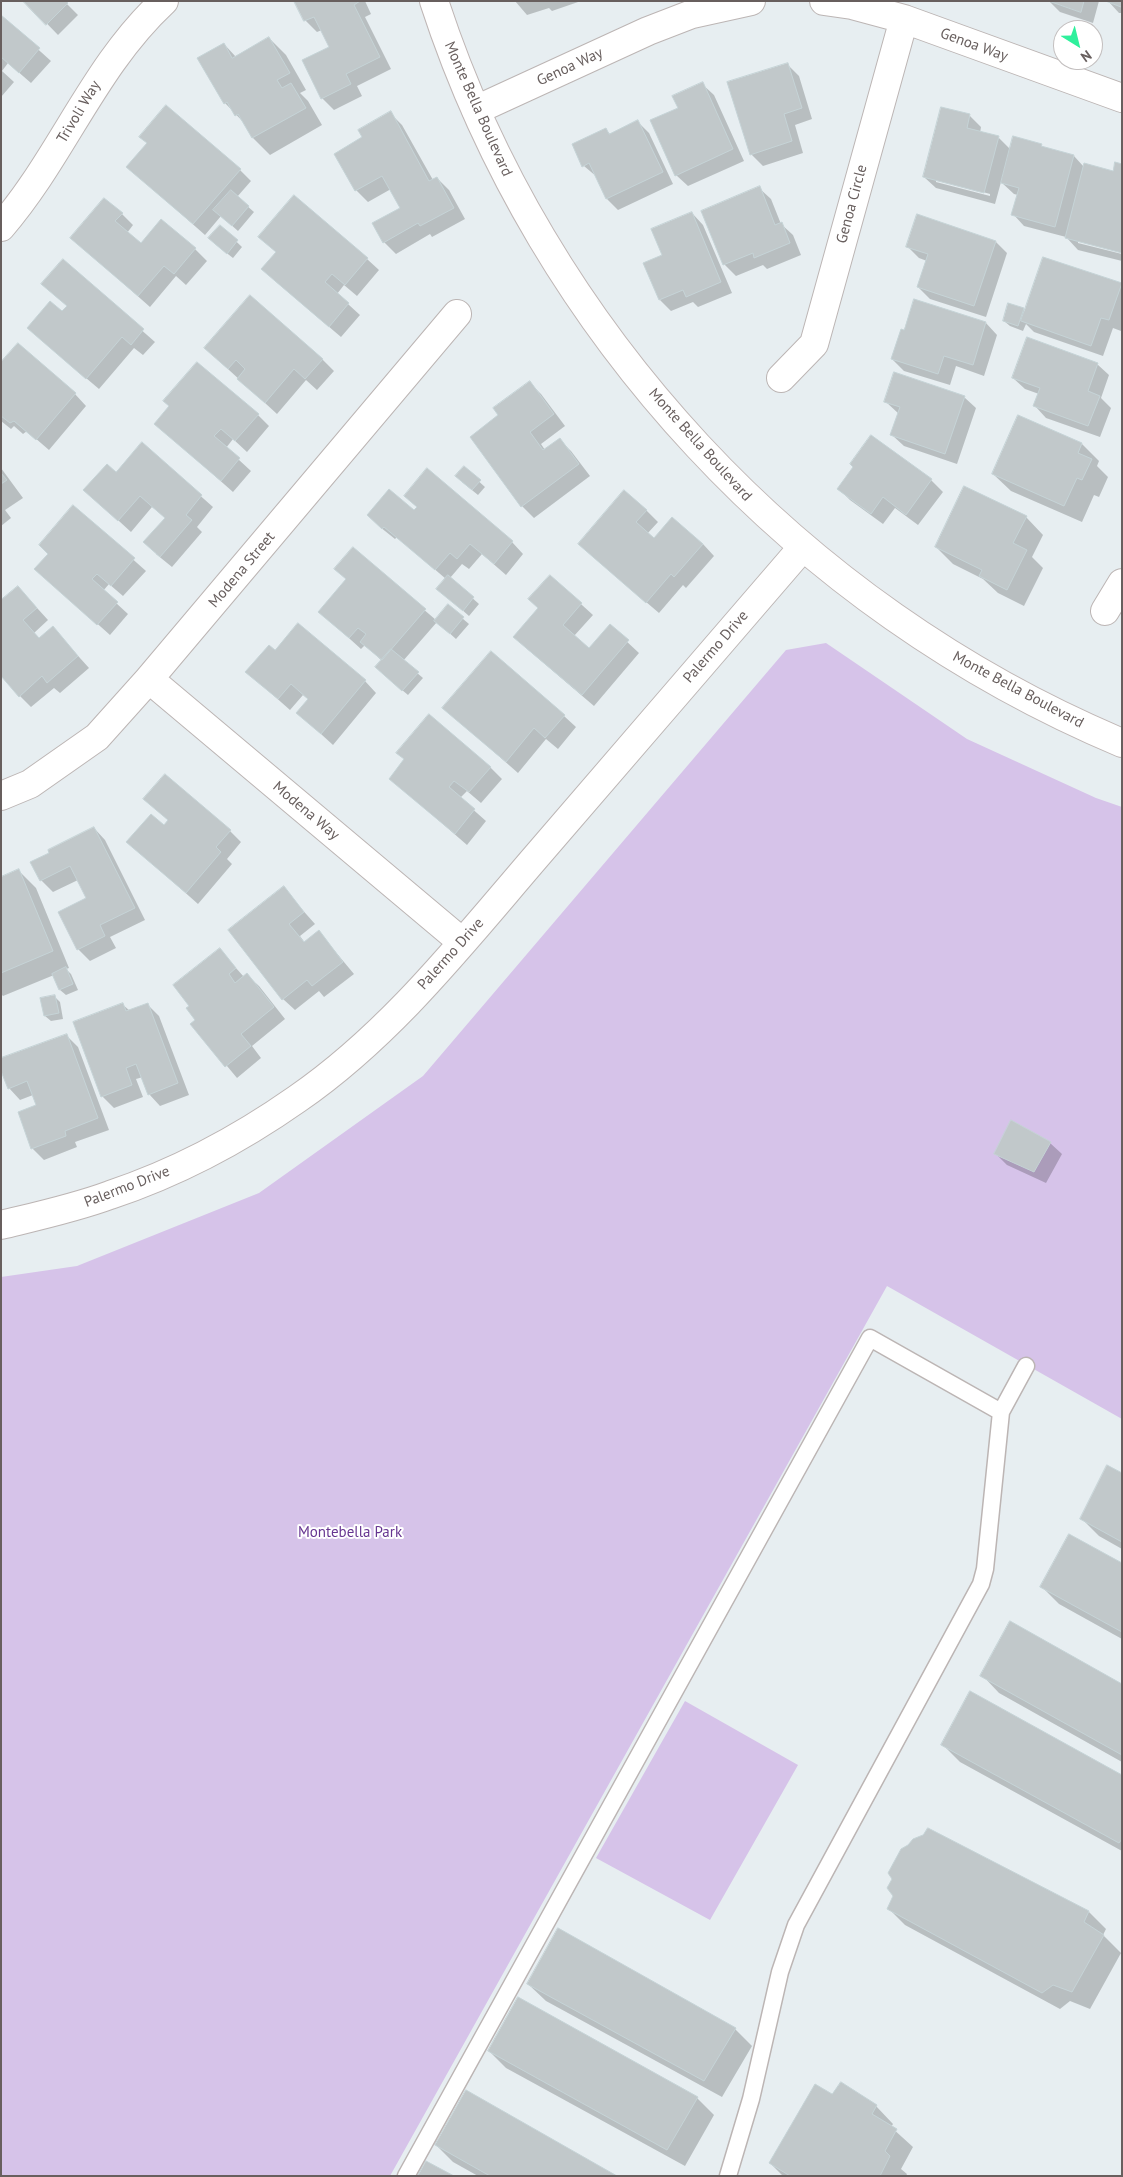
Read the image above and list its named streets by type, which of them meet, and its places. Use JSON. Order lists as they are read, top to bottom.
{
  "streets": {
    "street": [
      "Genoa Way",
      "Monte Bella Boulevard",
      "Trivoli Way",
      "Genoa Circle",
      "Modena Street",
      "Palermo Drive",
      "Modena Way"
    ]
  },
  "crossings": [
    ["Genoa Way", "Monte Bella Boulevard"],
    ["Genoa Way", "Genoa Circle"],
    ["Monte Bella Boulevard", "Palermo Drive"],
    ["Modena Street", "Modena Way"],
    ["Palermo Drive", "Modena Way"]
  ],
  "parks": ["Montebella Park"],
  "north": "bottom right"
}
